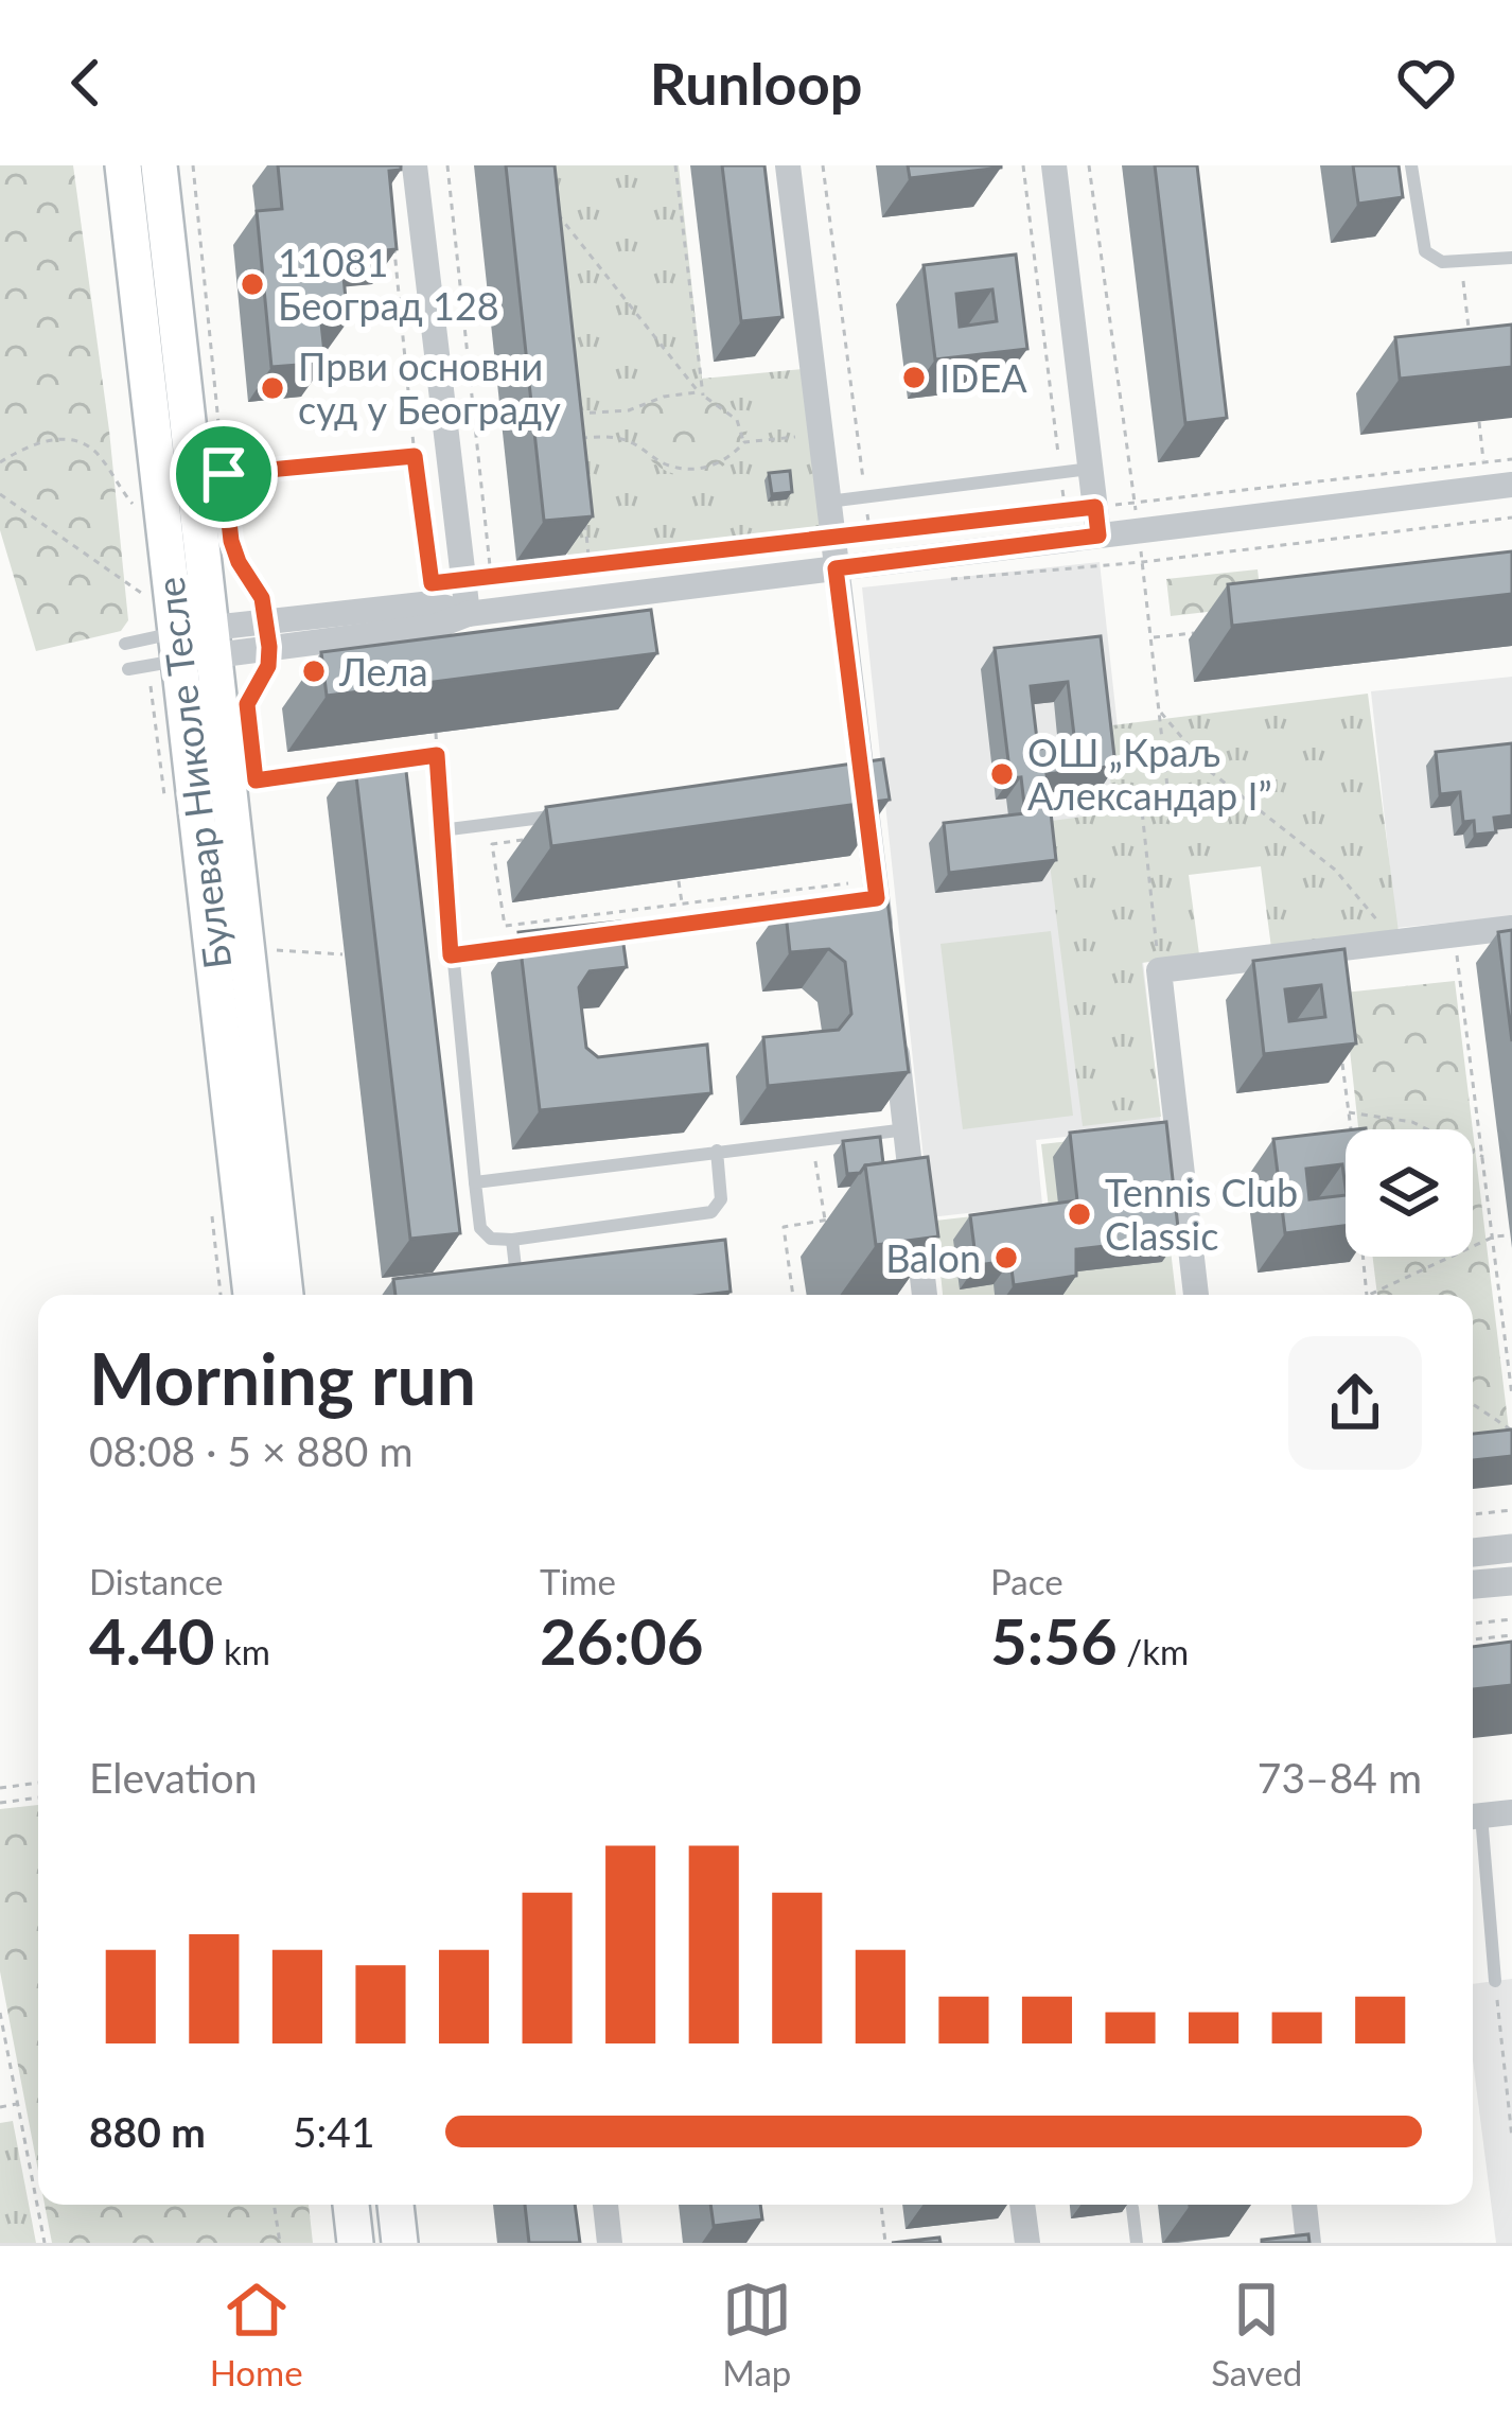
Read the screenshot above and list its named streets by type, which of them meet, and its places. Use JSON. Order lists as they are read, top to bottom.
{
  "streets": {
    "main road": ["Булевар Николе Тесле"]
  },
  "places": [
    "11081 Београд 128",
    "IDEA",
    "Први основни суд у Београду",
    "Лела",
    "ОШ „Краљ Александар I”",
    "Tennis Club Classic",
    "Balon"
  ],
  "page": {
    "header": "Runloop",
    "heading": ["Morning run", "08:08 · 5 × 880 m"],
    "stats": [
      ["Distance", "4.40 km"],
      ["Time", "26:06"],
      ["Pace", "5:56 /km"]
    ],
    "chart": ["Elevation", "73–84 m"],
    "list": [
      {
        "name": "880 m",
        "note": "5:41"
      }
    ],
    "tabs": ["Home", "Map", "Saved"]
  }
}
